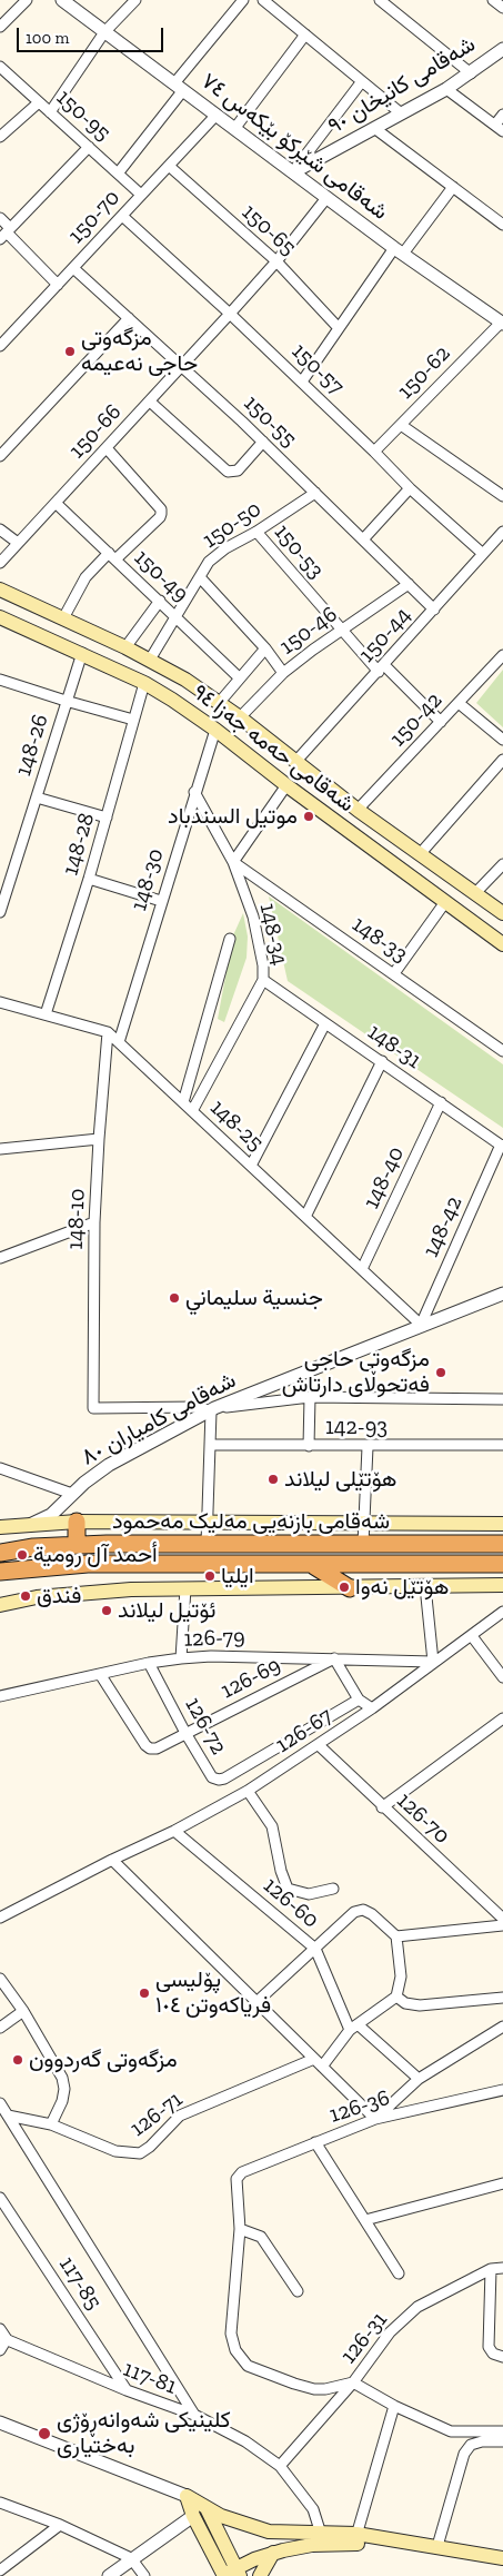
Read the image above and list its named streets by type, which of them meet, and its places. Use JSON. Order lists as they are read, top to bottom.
{
  "streets": {
    "highway": ["شەقامی بازنەیی مەلیک مەحمود"],
    "main road": ["شەقامی حەمە جەزا ٩٤"],
    "street": [
      "شەقامی کانیخان ٩٠",
      "150-95",
      "شەقامی شێرکۆ بێکەس ٧٤",
      "150-70",
      "150-65",
      "150-57",
      "150-62",
      "150-55",
      "150-66",
      "150-50",
      "150-53",
      "150-49",
      "150-46",
      "150-44",
      "150-42",
      "148-26",
      "148-28",
      "148-30",
      "148-34",
      "148-33",
      "148-31",
      "148-25",
      "148-40",
      "148-10",
      "148-42",
      "شەقامی کامیاران ٨٠",
      "142-93",
      "126-79",
      "126-69",
      "126-72",
      "126-67",
      "126-70",
      "126-60",
      "126-36",
      "126-71",
      "117-85",
      "126-31",
      "117-81"
    ]
  },
  "crossings": [
    ["شەقامی کانیخان ٩٠", "شەقامی شێرکۆ بێکەس ٧٤"],
    ["150-95", "150-70"],
    ["شەقامی شێرکۆ بێکەس ٧٤", "150-70"],
    ["شەقامی شێرکۆ بێکەس ٧٤", "150-62"],
    ["شەقامی شێرکۆ بێکەس ٧٤", "150-66"],
    ["150-70", "150-65"],
    ["150-70", "150-57"],
    ["150-70", "150-55"],
    ["150-65", "150-66"],
    ["150-57", "150-62"],
    ["150-57", "150-66"],
    ["150-57", "150-44"],
    ["150-55", "150-66"],
    ["150-55", "150-50"],
    ["150-55", "150-46"],
    ["150-55", "150-44"],
    ["150-66", "150-49"],
    ["150-50", "150-53"],
    ["150-50", "150-49"],
    ["150-50", "شەقامی حەمە جەزا ٩٤"],
    ["150-53", "150-46"],
    ["150-53", "150-44"],
    ["150-53", "150-42"],
    ["150-46", "شەقامی حەمە جەزا ٩٤"],
    ["150-44", "شەقامی حەمە جەزا ٩٤"],
    ["150-42", "شەقامی حەمە جەزا ٩٤"],
    ["148-26", "شەقامی حەمە جەزا ٩٤"],
    ["شەقامی حەمە جەزا ٩٤", "148-28"],
    ["شەقامی حەمە جەزا ٩٤", "148-30"],
    ["148-28", "148-25"],
    ["148-30", "148-34"],
    ["148-30", "148-25"],
    ["148-34", "148-33"],
    ["148-34", "148-31"],
    ["148-34", "148-25"],
    ["148-31", "148-40"],
    ["148-31", "148-42"],
    ["148-25", "148-40"],
    ["148-25", "148-10"],
    ["148-25", "148-42"],
    ["148-25", "شەقامی کامیاران ٨٠"],
    ["148-10", "شەقامی کامیاران ٨٠"],
    ["148-42", "شەقامی کامیاران ٨٠"],
    ["126-79", "126-69"],
    ["126-79", "126-72"],
    ["126-79", "126-67"],
    ["126-69", "126-72"],
    ["126-67", "126-70"],
    ["126-67", "126-60"],
    ["117-85", "117-81"],
    ["126-31", "117-81"]
  ],
  "places": [
    "مزگەوتی حاجی نەعیمە",
    "موتيل السندباد",
    "جنسية سليماني",
    "مزگەوتی حاجی فەتحوڵای دارتاش",
    "هۆتێلی لیلاند",
    "أحمد آل رومية",
    "ايليا",
    "هۆتێل نەوا",
    "فندق",
    "ئۆتیل لیلاند",
    "پۆلیسی فریاکەوتن ١٠٤",
    "مزگەوتی گەردوون",
    "کلینیکی شەوانەڕۆژی بەختیاری"
  ],
  "scale_bar": "100 m"
}
